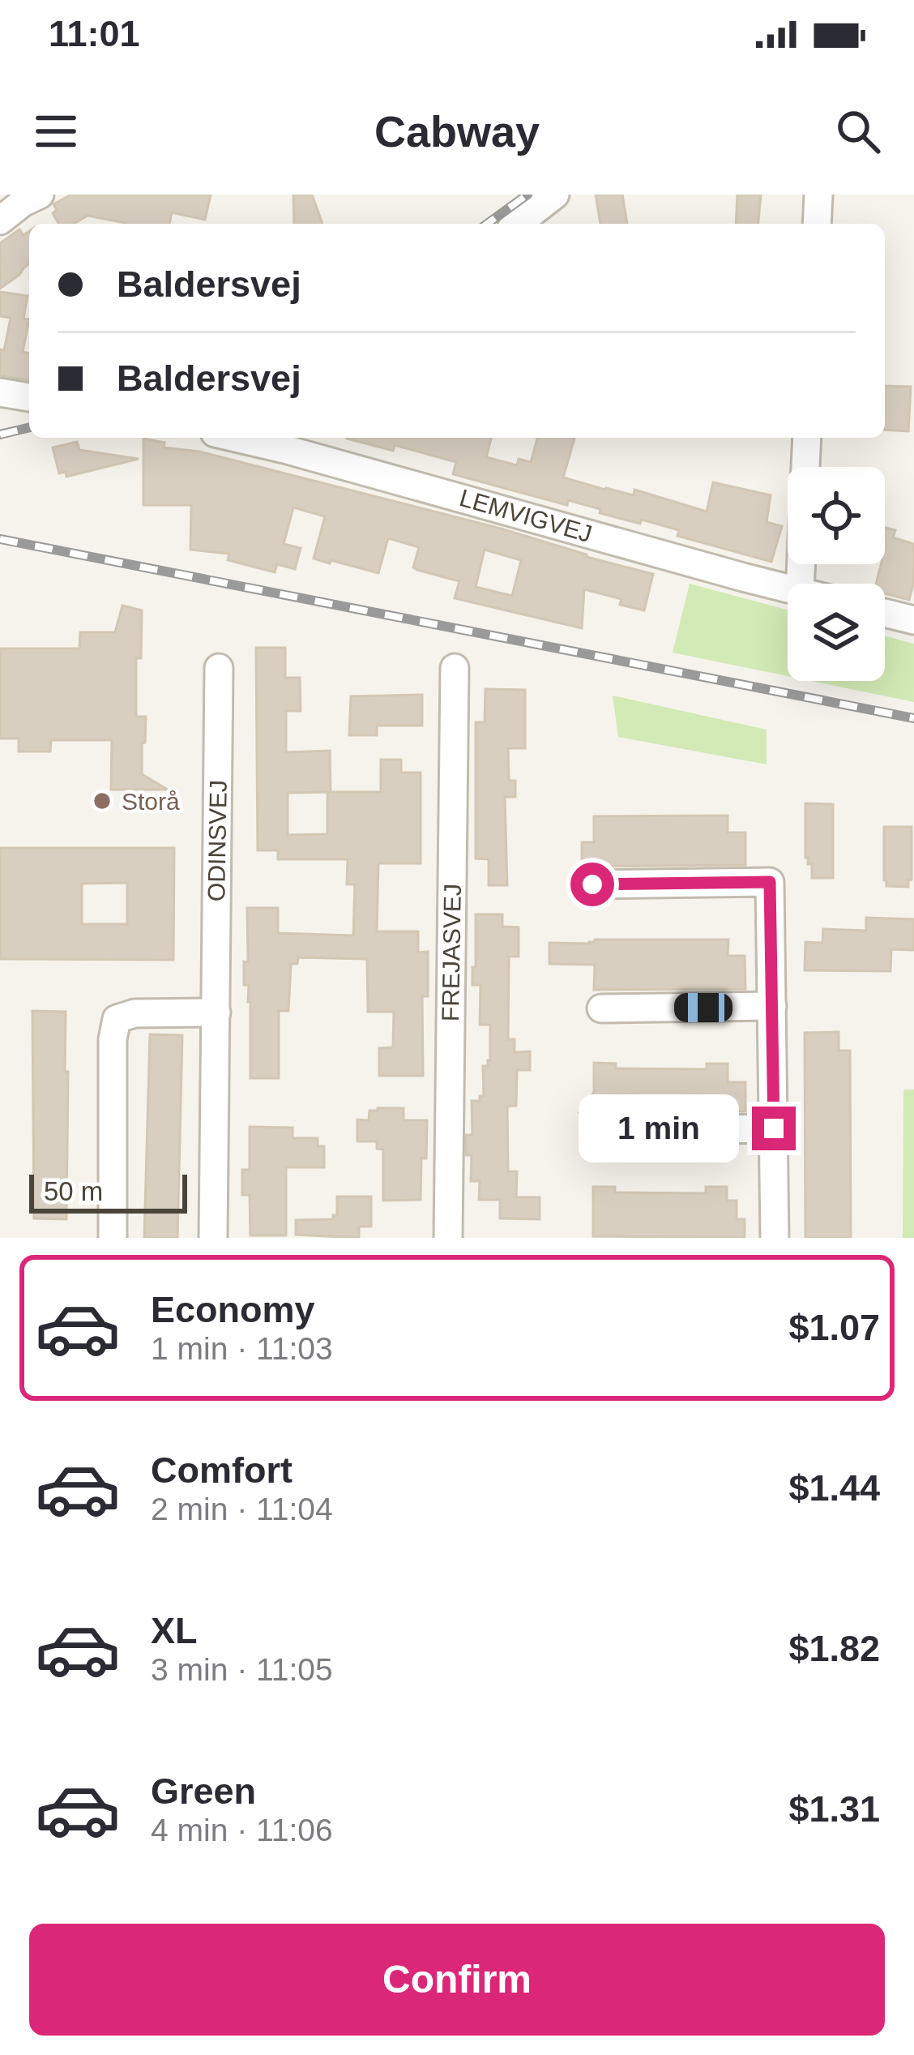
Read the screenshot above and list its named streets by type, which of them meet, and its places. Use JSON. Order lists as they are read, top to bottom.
{
  "streets": {
    "street": ["LEMVIGVEJ", "ODINSVEJ", "FREJASVEJ"]
  },
  "places": ["Storå"],
  "scale_bar": "50 m",
  "page": {
    "status": "11:01",
    "header": "Cabway",
    "banner": ["Baldersvej", "Baldersvej"],
    "bubble": "1 min",
    "scale": "50 m",
    "list": [
      {
        "name": "Economy",
        "note": "1 min · 11:03",
        "value": "$1.07"
      },
      {
        "name": "Comfort",
        "note": "2 min · 11:04",
        "value": "$1.44"
      },
      {
        "name": "XL",
        "note": "3 min · 11:05",
        "value": "$1.82"
      },
      {
        "name": "Green",
        "note": "4 min · 11:06",
        "value": "$1.31"
      }
    ],
    "buttons": "Confirm"
  }
}
